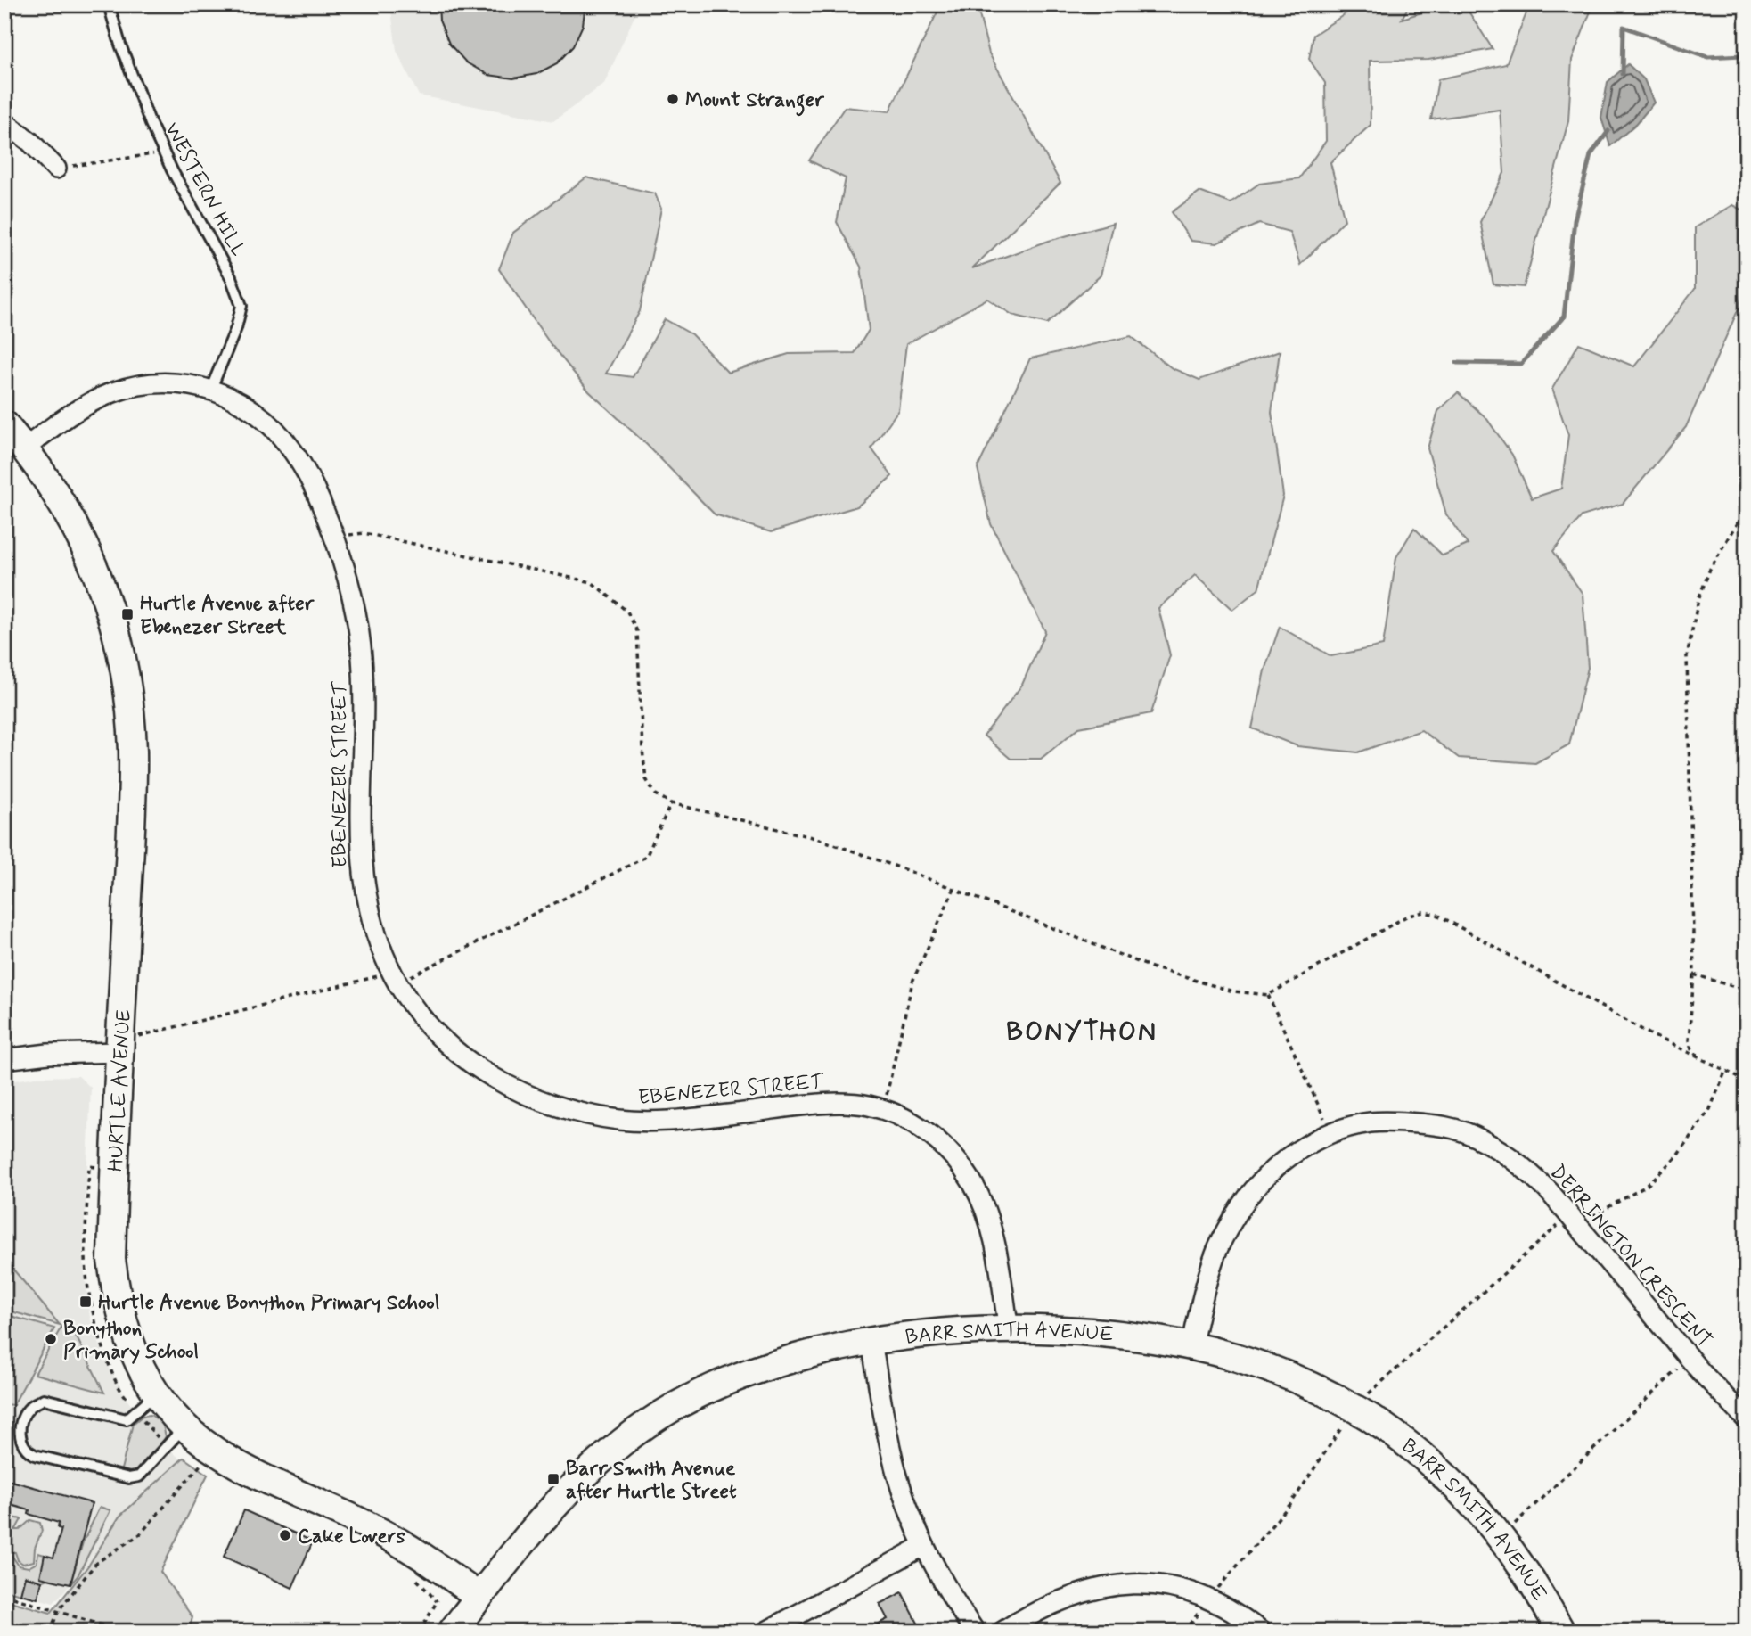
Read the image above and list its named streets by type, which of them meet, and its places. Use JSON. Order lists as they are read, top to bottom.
{
  "streets": {
    "street": [
      "EBENEZER STREET",
      "HURTLE AVENUE",
      "DERRINGTON CRESCENT",
      "BARR SMITH AVENUE"
    ],
    "lane": ["WESTERN HILL"]
  },
  "crossings": [
    ["WESTERN HILL", "EBENEZER STREET"],
    ["EBENEZER STREET", "HURTLE AVENUE"],
    ["EBENEZER STREET", "BARR SMITH AVENUE"],
    ["HURTLE AVENUE", "BARR SMITH AVENUE"],
    ["DERRINGTON CRESCENT", "BARR SMITH AVENUE"]
  ],
  "districts": ["BONYTHON"],
  "places": {
    "other": ["Mount Stranger", "Bonython Primary School", "Cake Lovers"],
    "transit": ["Hurtle Avenue after Ebenezer Street", "Hurtle Avenue Bonython Primary School", "Barr Smith Avenue after Hurtle Street"]
  }
}
